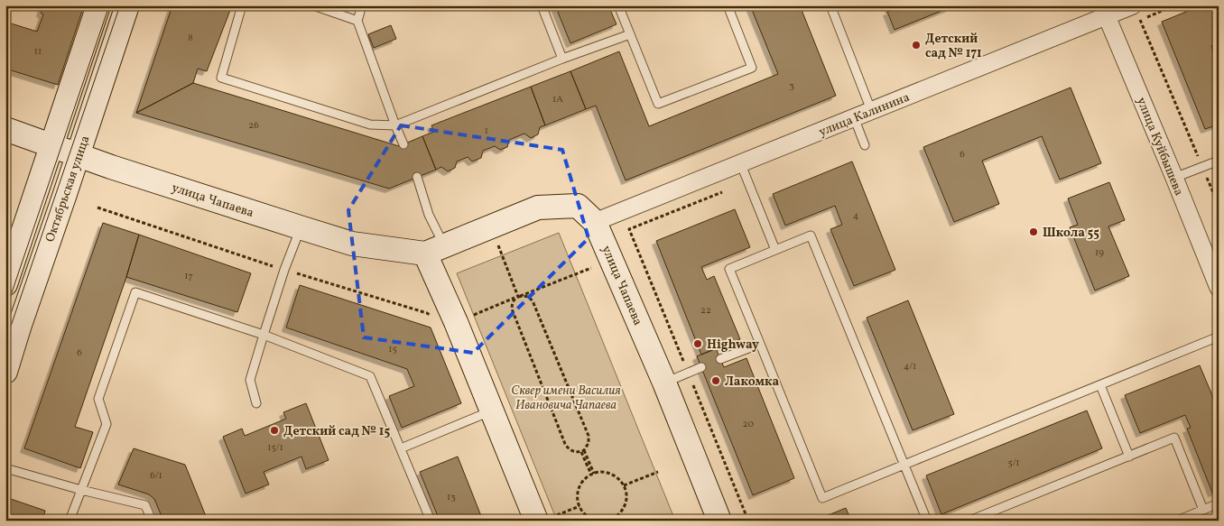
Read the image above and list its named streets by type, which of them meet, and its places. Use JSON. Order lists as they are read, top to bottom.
{
  "streets": {
    "street": [
      "улица Калинина",
      "улица Куйбышева",
      "Октябрьская улица",
      "улица Чапаева"
    ]
  },
  "crossings": [
    ["улица Калинина", "улица Куйбышева"],
    ["улица Калинина", "улица Чапаева"],
    ["Октябрьская улица", "улица Чапаева"]
  ],
  "parks": ["Сквер имени Василия Ивановича Чапаева"],
  "places": [
    "Детский сад № 171",
    "Школа 55",
    "Highway",
    "Лакомка",
    "Детский сад № 15"
  ],
  "house_numbers": [
    "8",
    "11",
    "3",
    "1А",
    "26",
    "1",
    "6",
    "4",
    "19",
    "17",
    "22",
    "15",
    "6",
    "4/1",
    "20",
    "15/1",
    "5/1",
    "6/1",
    "13"
  ]
}
